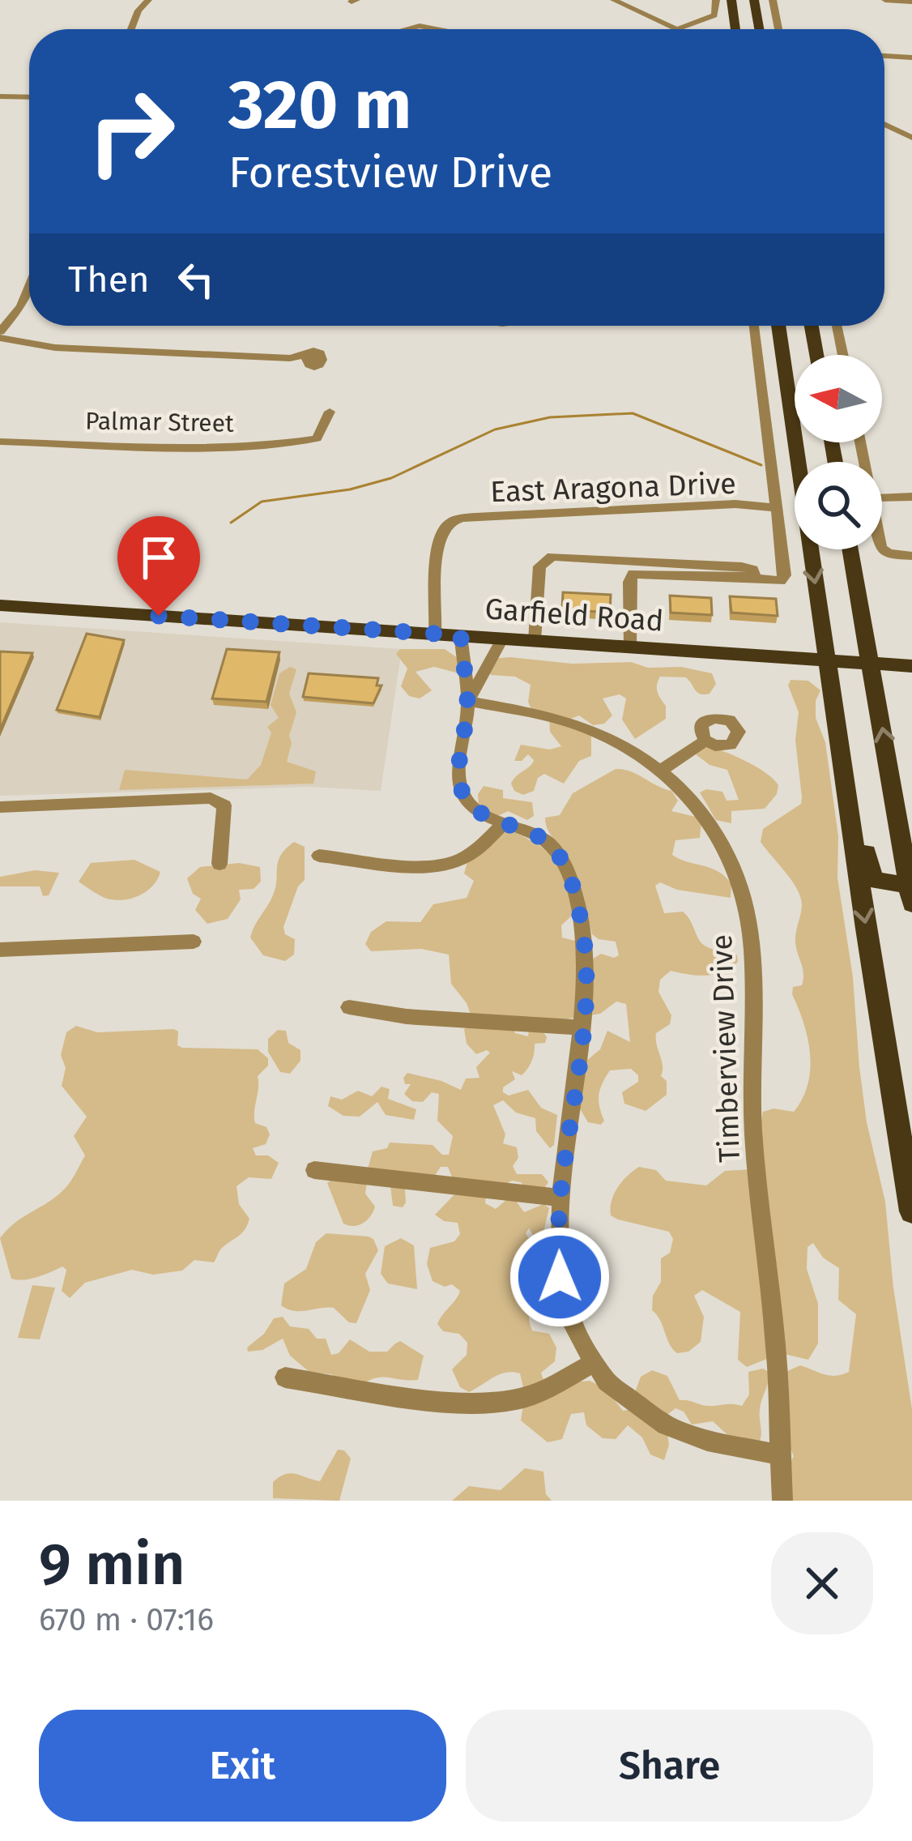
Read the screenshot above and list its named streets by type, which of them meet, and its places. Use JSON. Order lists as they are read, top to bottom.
{
  "streets": {
    "main road": ["Garfield Road"],
    "street": ["Palmar Street", "East Aragona Drive", "Timberview Drive"]
  },
  "crossings": [
    ["East Aragona Drive", "Garfield Road"]
  ],
  "north": "left",
  "page": {
    "turn": ["320 m", "Forestview Drive"],
    "then": "Then",
    "heading": ["9 min", "670 m · 07:16"],
    "buttons": ["Exit", "Share"]
  }
}
